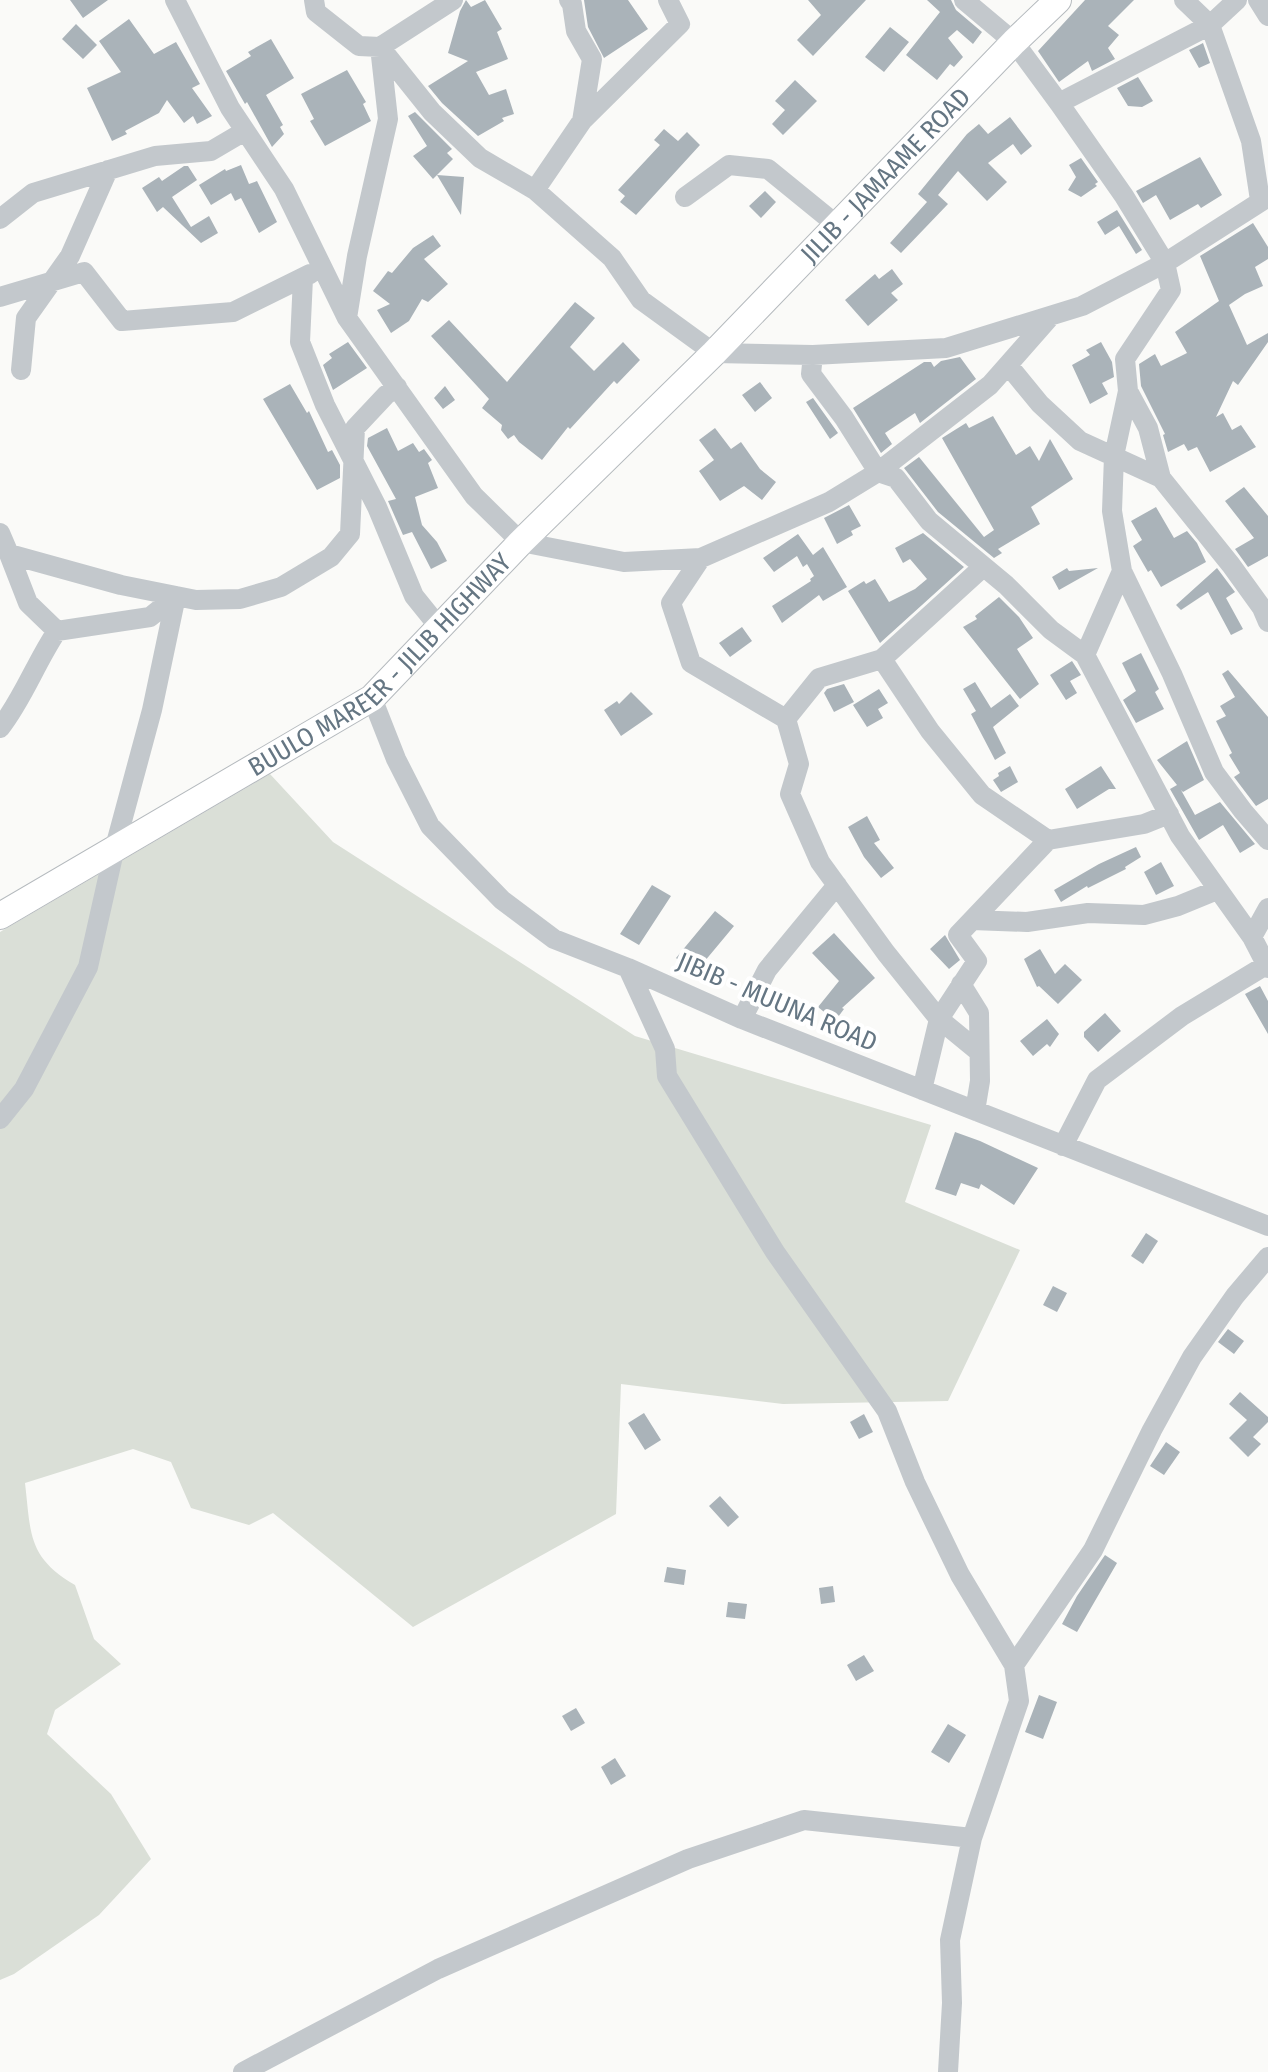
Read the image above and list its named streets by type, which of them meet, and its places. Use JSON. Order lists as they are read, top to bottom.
{
  "streets": {
    "main road": ["JILIB - JAMAAME ROAD", "BUULO MAREER - JILIB HIGHWAY"],
    "street": ["JIBIB - MUUNA ROAD"]
  },
  "crossings": [
    ["JILIB - JAMAAME ROAD", "BUULO MAREER - JILIB HIGHWAY"],
    ["BUULO MAREER - JILIB HIGHWAY", "JIBIB - MUUNA ROAD"]
  ]
}
